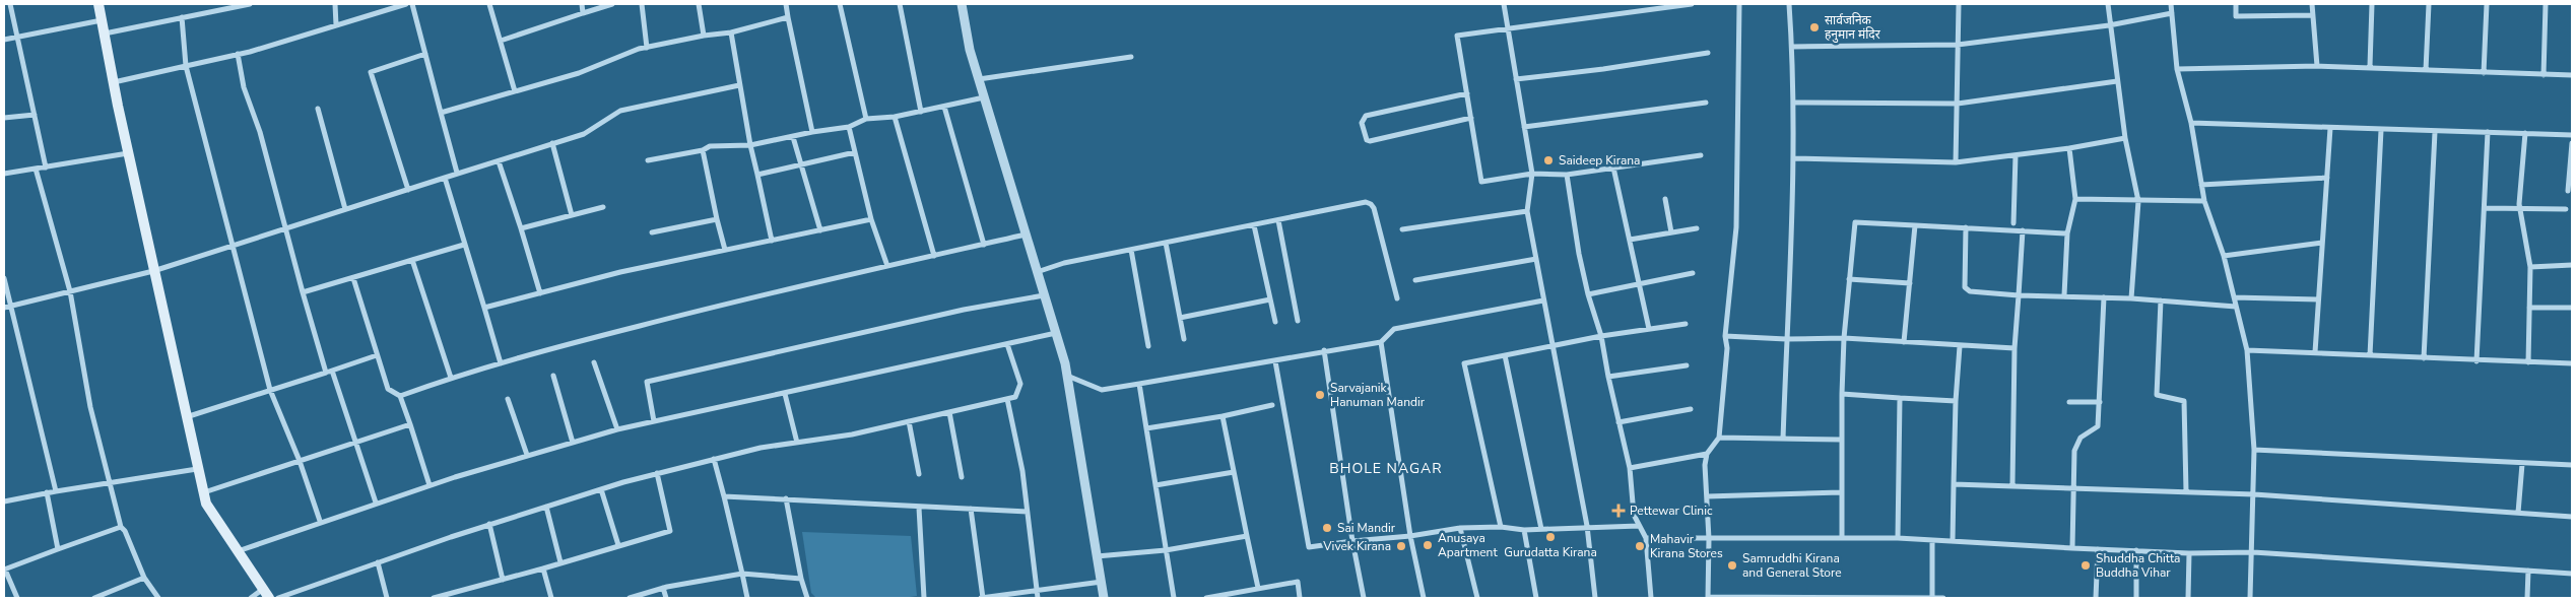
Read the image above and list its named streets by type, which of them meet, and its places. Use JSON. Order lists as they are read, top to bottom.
{
  "districts": ["BHOLE NAGAR"],
  "places": {
    "other": [
      "सार्वजनिक हनुमान मंदिर",
      "Saideep Kirana",
      "Sarvajanik Hanuman Mandir",
      "Sai Mandir",
      "Gurudatta Kirana",
      "Anusaya Apartment",
      "Vivek Kirana",
      "Mahavir Kirana Stores",
      "Samruddhi Kirana and General Store",
      "Shuddha Chitta Buddha Vihar"
    ],
    "health": ["Pettewar Clinic"]
  }
}
